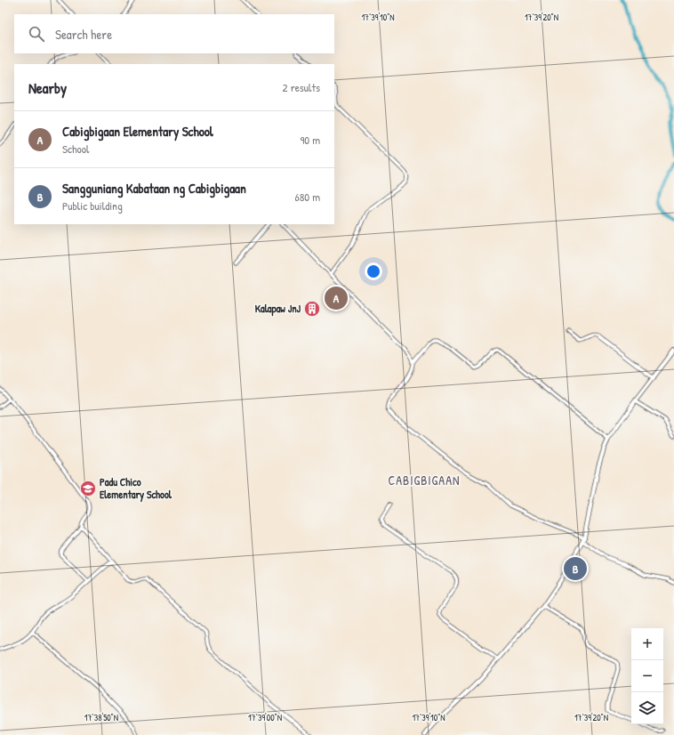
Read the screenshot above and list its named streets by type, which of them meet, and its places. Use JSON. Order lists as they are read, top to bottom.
{
  "districts": ["CABIGBIGAAN"],
  "places": {
    "building": ["Kalapaw JnJ"],
    "school or university": ["Padu Chico Elementary School"]
  },
  "page": {
    "search": "Search here",
    "heading": ["Nearby", "2 results"],
    "list": [
      {
        "mark": "A",
        "name": "Cabigbigaan Elementary School",
        "note": "School",
        "value": "90 m"
      },
      {
        "mark": "B",
        "name": "Sangguniang Kabataan ng Cabigbigaan",
        "note": "Public building",
        "value": "680 m"
      }
    ],
    "pins": ["A", "B"],
    "map_buttons": ["+", "−"]
  },
  "coordinates": [
    "17°39'10\"N",
    "17°39'20\"N",
    "17°38'50\"N",
    "17°39'00\"N"
  ]
}
